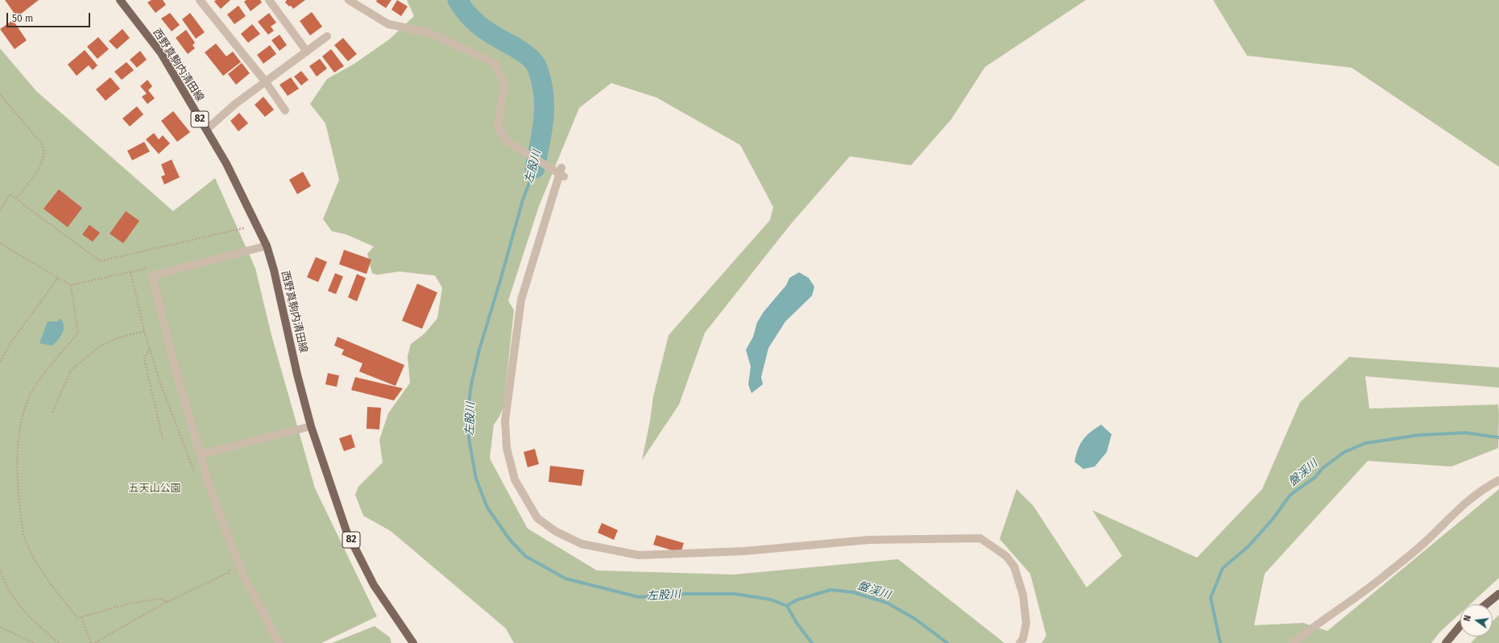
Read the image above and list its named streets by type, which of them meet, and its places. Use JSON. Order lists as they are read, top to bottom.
{
  "streets": {
    "main road": ["西野真駒内清田線", "82"]
  },
  "water": ["左股川", "盤渓川"],
  "parks": ["五天山公園"],
  "scale_bar": "50 m",
  "north": "left"
}
